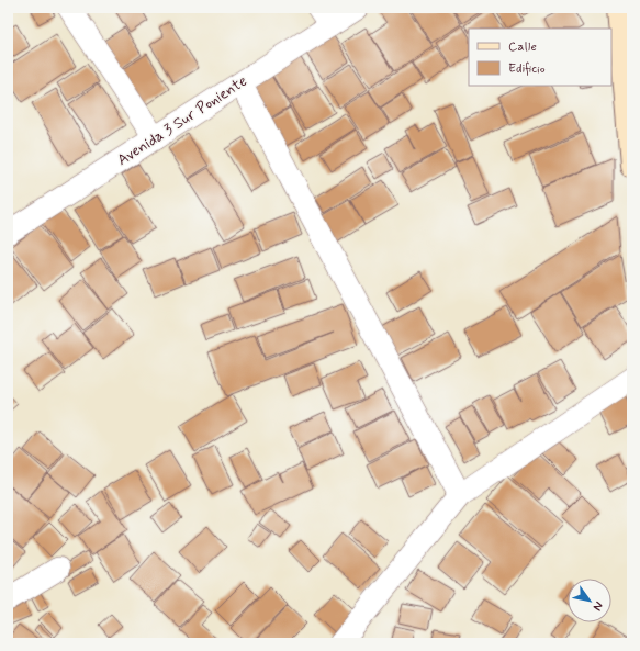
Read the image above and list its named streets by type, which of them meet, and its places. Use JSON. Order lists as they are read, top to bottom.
{
  "streets": {
    "street": ["Avenida 3 Sur Poniente"]
  },
  "legend": ["Calle", "Edificio"],
  "north": "bottom right"
}
